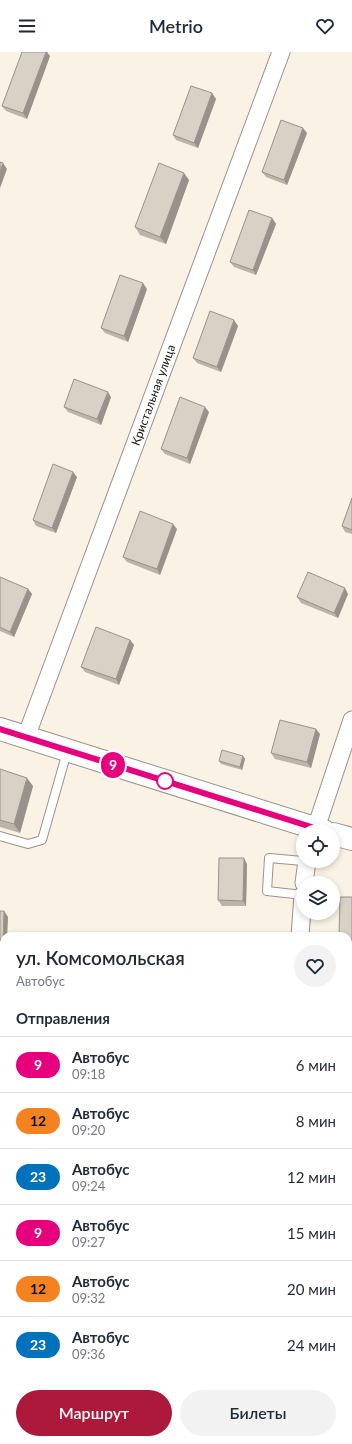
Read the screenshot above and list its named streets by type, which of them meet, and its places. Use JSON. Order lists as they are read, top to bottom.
{
  "streets": {
    "street": ["Кристальная улица"]
  },
  "lines": ["bus line 9"],
  "page": {
    "header": "Metrio",
    "on_map": "9",
    "heading": [
      ["ул. Комсомольская", "Автобус"],
      "Отправления"
    ],
    "list": [
      {
        "mark": "9",
        "name": "Автобус",
        "note": "09:18",
        "value": "6 мин"
      },
      {
        "mark": "12",
        "name": "Автобус",
        "note": "09:20",
        "value": "8 мин"
      },
      {
        "mark": "23",
        "name": "Автобус",
        "note": "09:24",
        "value": "12 мин"
      },
      {
        "mark": "9",
        "name": "Автобус",
        "note": "09:27",
        "value": "15 мин"
      },
      {
        "mark": "12",
        "name": "Автобус",
        "note": "09:32",
        "value": "20 мин"
      },
      {
        "mark": "23",
        "name": "Автобус",
        "note": "09:36",
        "value": "24 мин"
      }
    ],
    "buttons": ["Маршрут", "Билеты"]
  }
}
